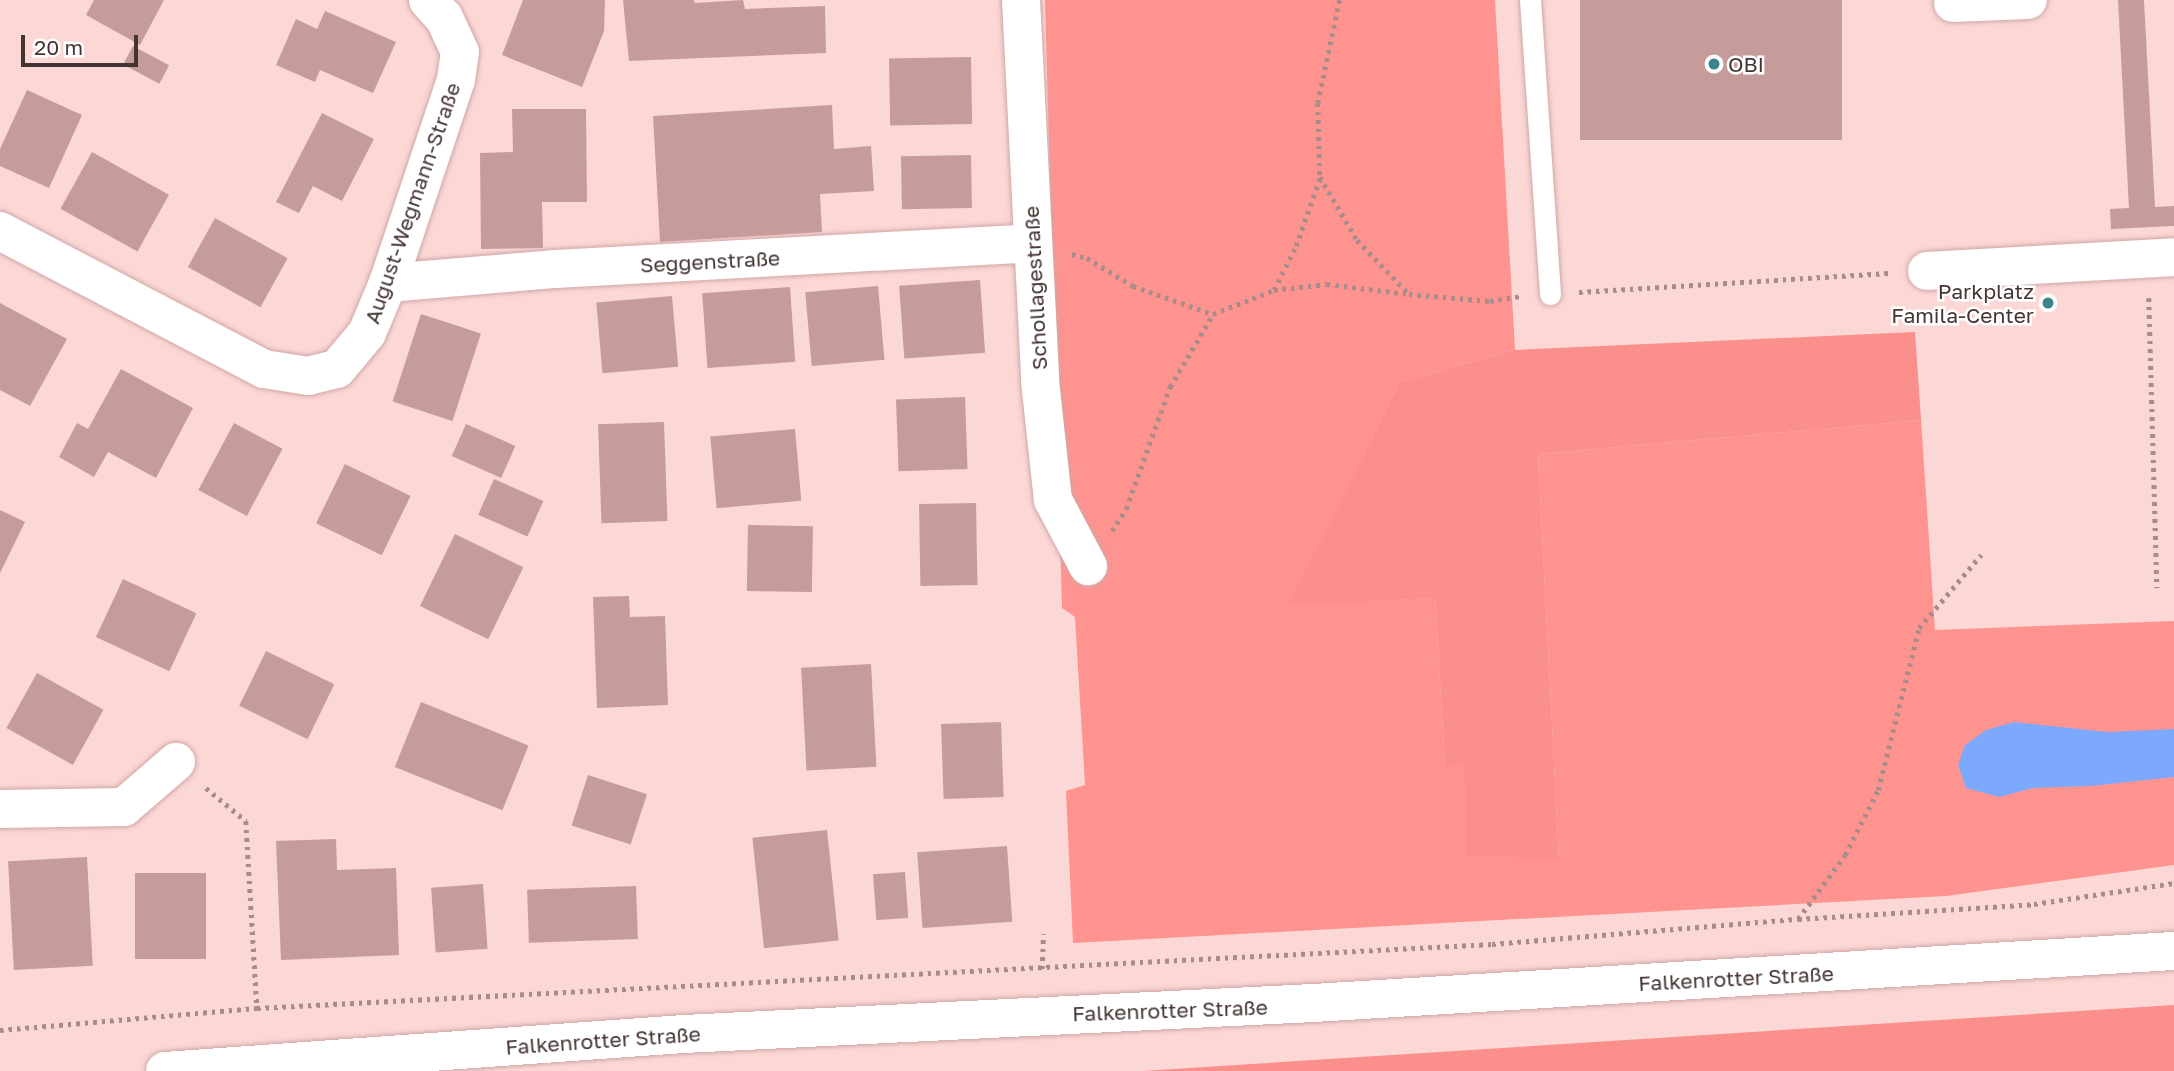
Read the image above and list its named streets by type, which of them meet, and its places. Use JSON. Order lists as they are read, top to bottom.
{
  "streets": {
    "street": [
      "August-Wegmann-Straße",
      "Seggenstraße",
      "Schollagestraße",
      "Falkenrotter Straße"
    ]
  },
  "crossings": [
    ["August-Wegmann-Straße", "Seggenstraße"],
    ["Seggenstraße", "Schollagestraße"]
  ],
  "places": ["OBI", "Parkplatz Famila-Center"],
  "scale_bar": "20 m"
}
